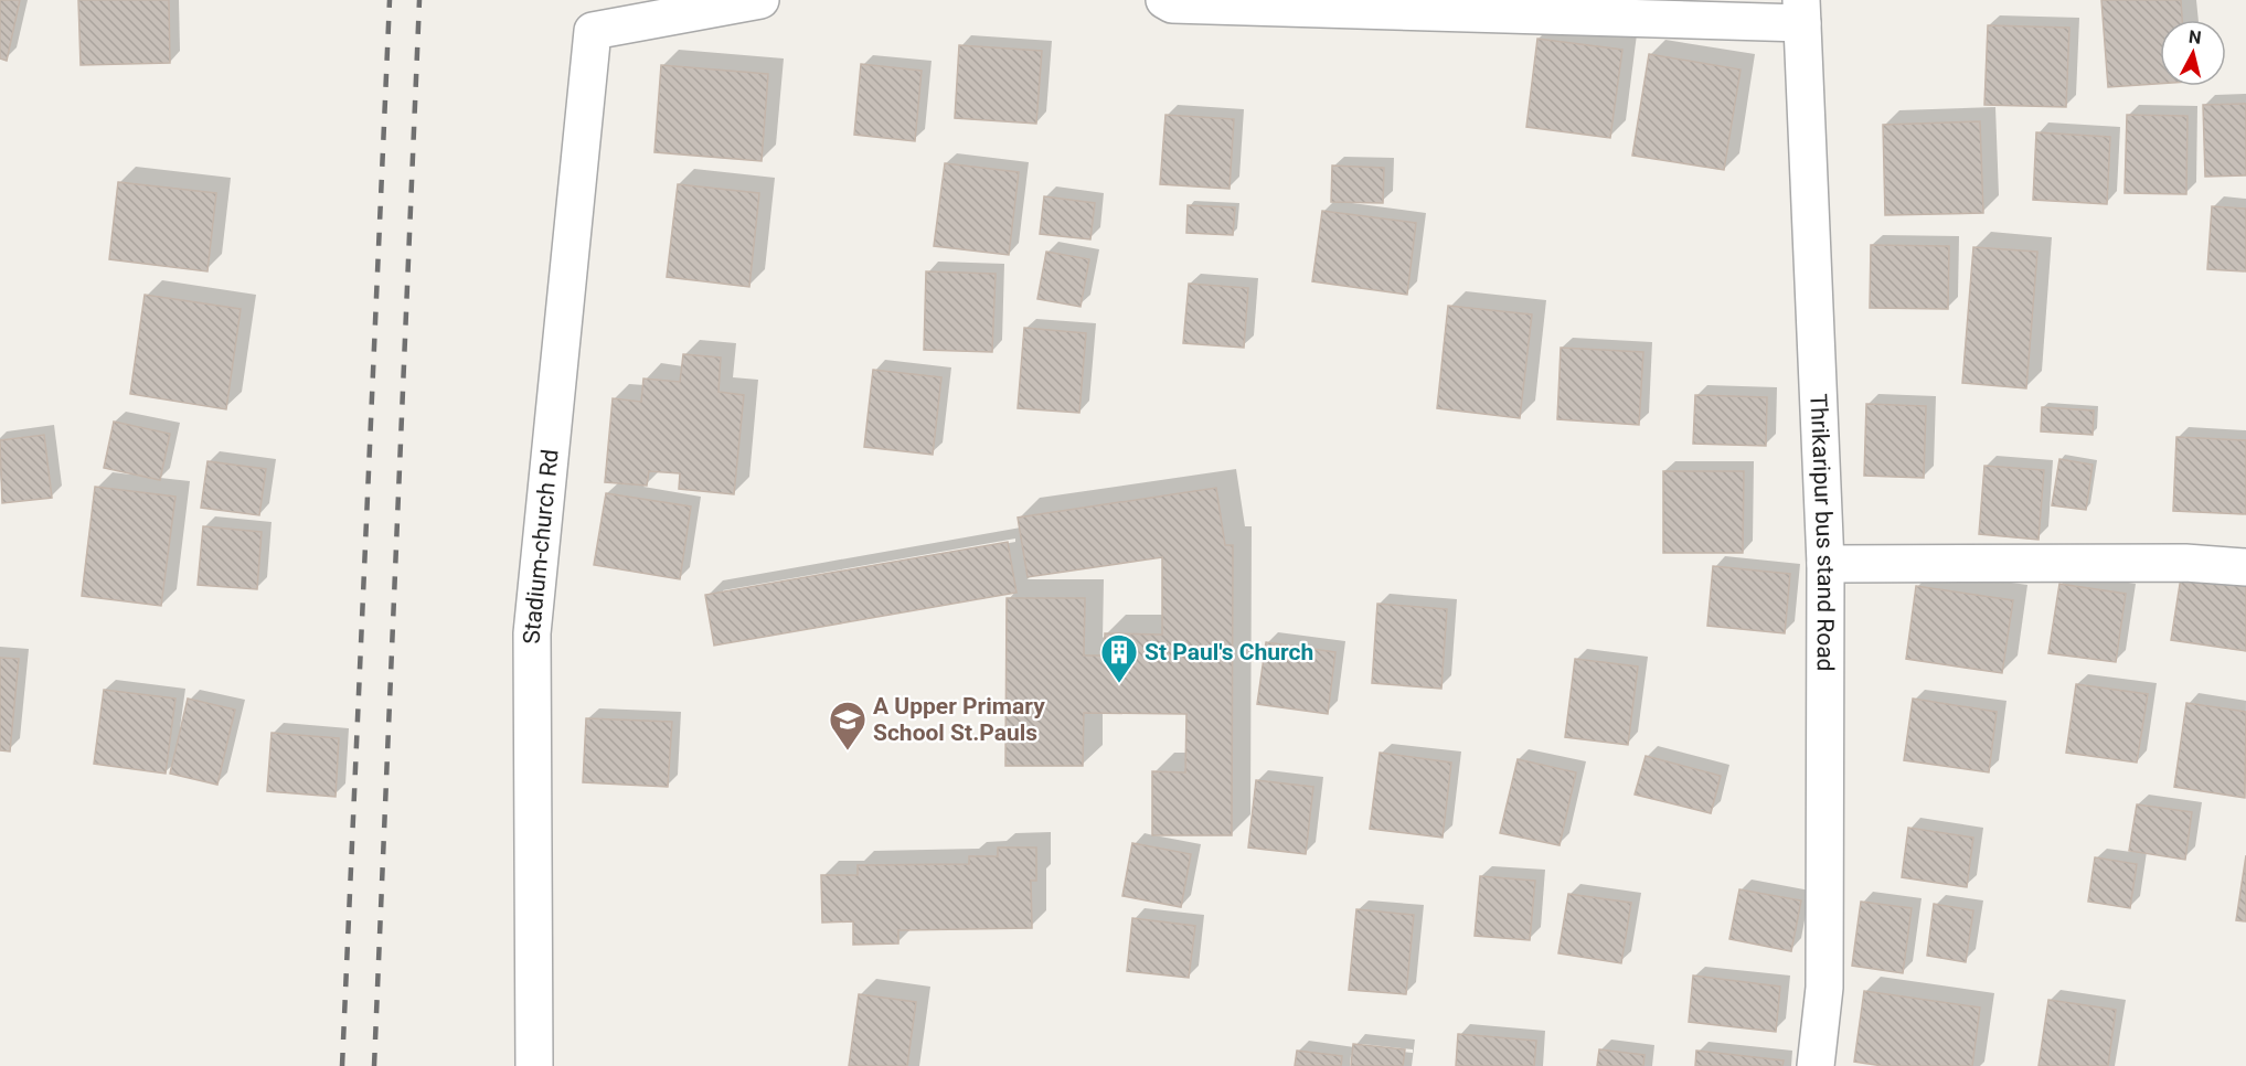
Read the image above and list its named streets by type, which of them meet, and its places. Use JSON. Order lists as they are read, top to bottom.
{
  "streets": {
    "street": ["Thrikaripur bus stand Road", "Stadium-church Rd"]
  },
  "places": {
    "building": ["St Paul's Church"],
    "school or university": ["A Upper Primary School St.Pauls"]
  },
  "north": "top"
}
